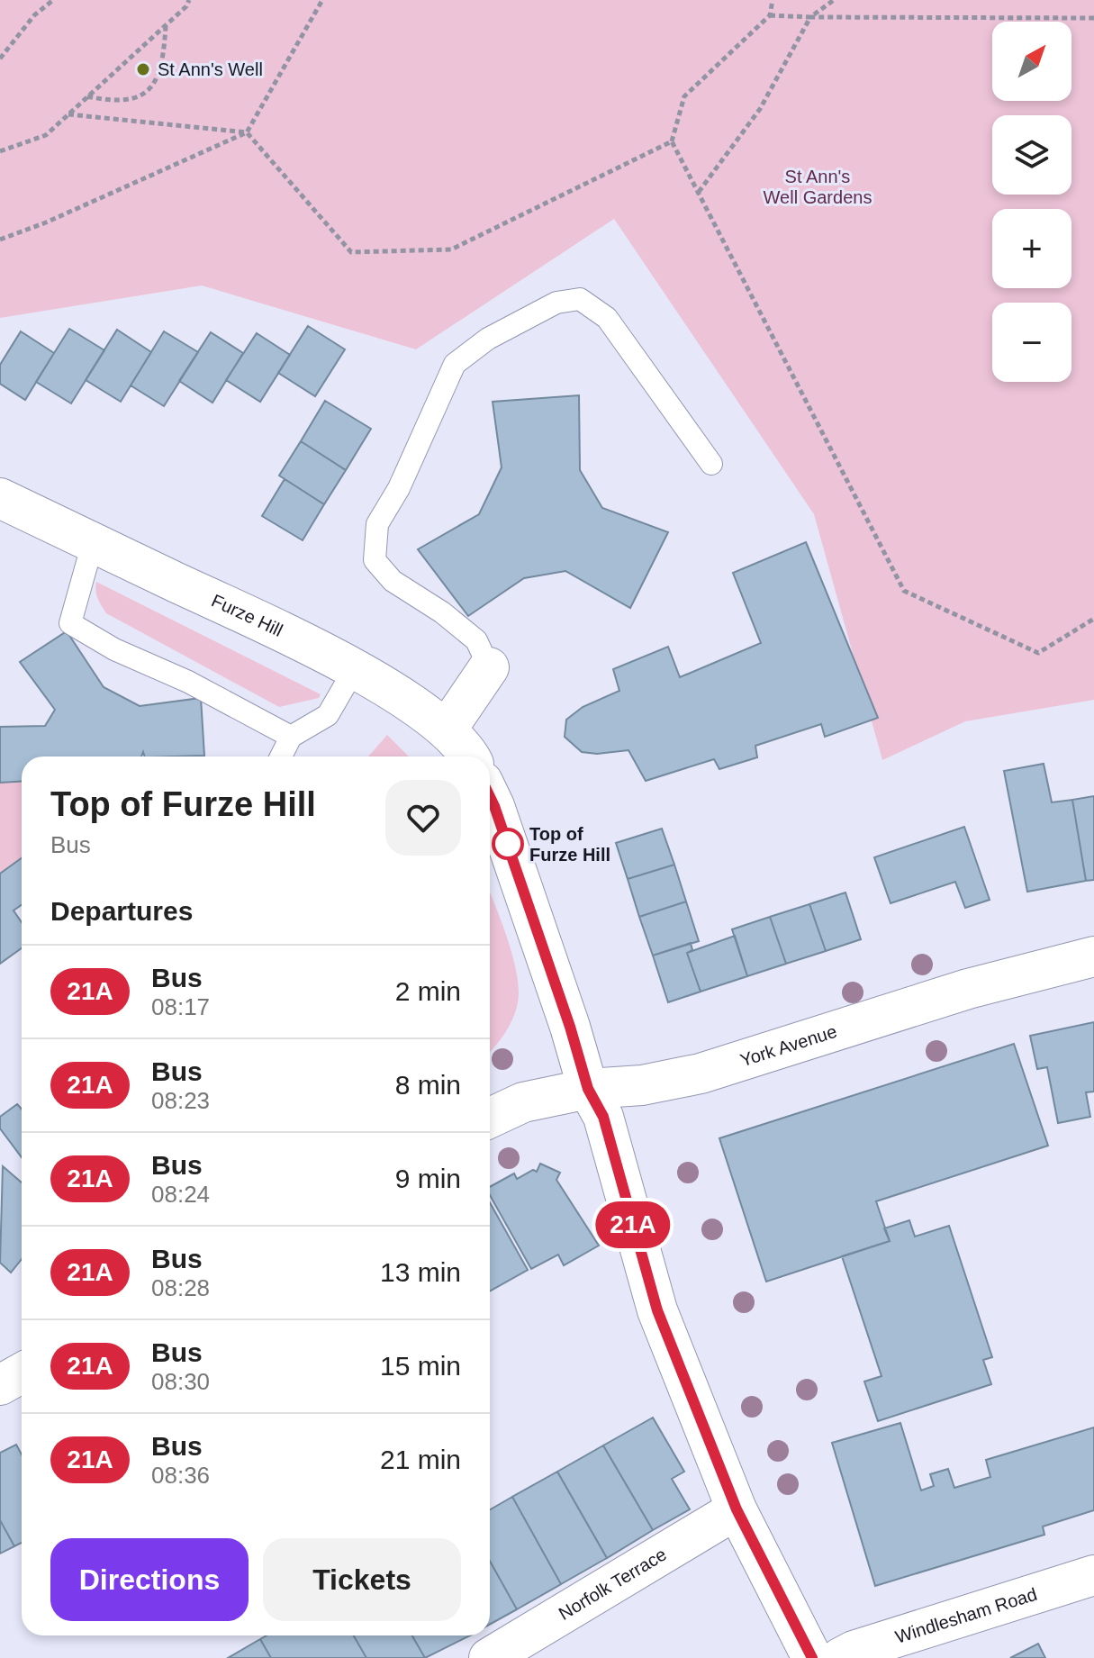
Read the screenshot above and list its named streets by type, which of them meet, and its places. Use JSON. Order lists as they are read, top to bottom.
{
  "streets": {
    "street": [
      "Furze Hill",
      "York Avenue",
      "Norfolk Terrace",
      "Windlesham Road"
    ]
  },
  "parks": ["St Ann's Well Gardens"],
  "places": ["St Ann's Well", "Top of Furze Hill"],
  "lines": ["bus line 21A"],
  "north": "top right",
  "page": {
    "on_map": "21A",
    "map_buttons": ["+", "−"],
    "heading": [
      ["Top of Furze Hill", "Bus"],
      "Departures"
    ],
    "list": [
      {
        "mark": "21A",
        "name": "Bus",
        "note": "08:17",
        "value": "2 min"
      },
      {
        "mark": "21A",
        "name": "Bus",
        "note": "08:23",
        "value": "8 min"
      },
      {
        "mark": "21A",
        "name": "Bus",
        "note": "08:24",
        "value": "9 min"
      },
      {
        "mark": "21A",
        "name": "Bus",
        "note": "08:28",
        "value": "13 min"
      },
      {
        "mark": "21A",
        "name": "Bus",
        "note": "08:30",
        "value": "15 min"
      },
      {
        "mark": "21A",
        "name": "Bus",
        "note": "08:36",
        "value": "21 min"
      }
    ],
    "buttons": ["Directions", "Tickets"]
  }
}
